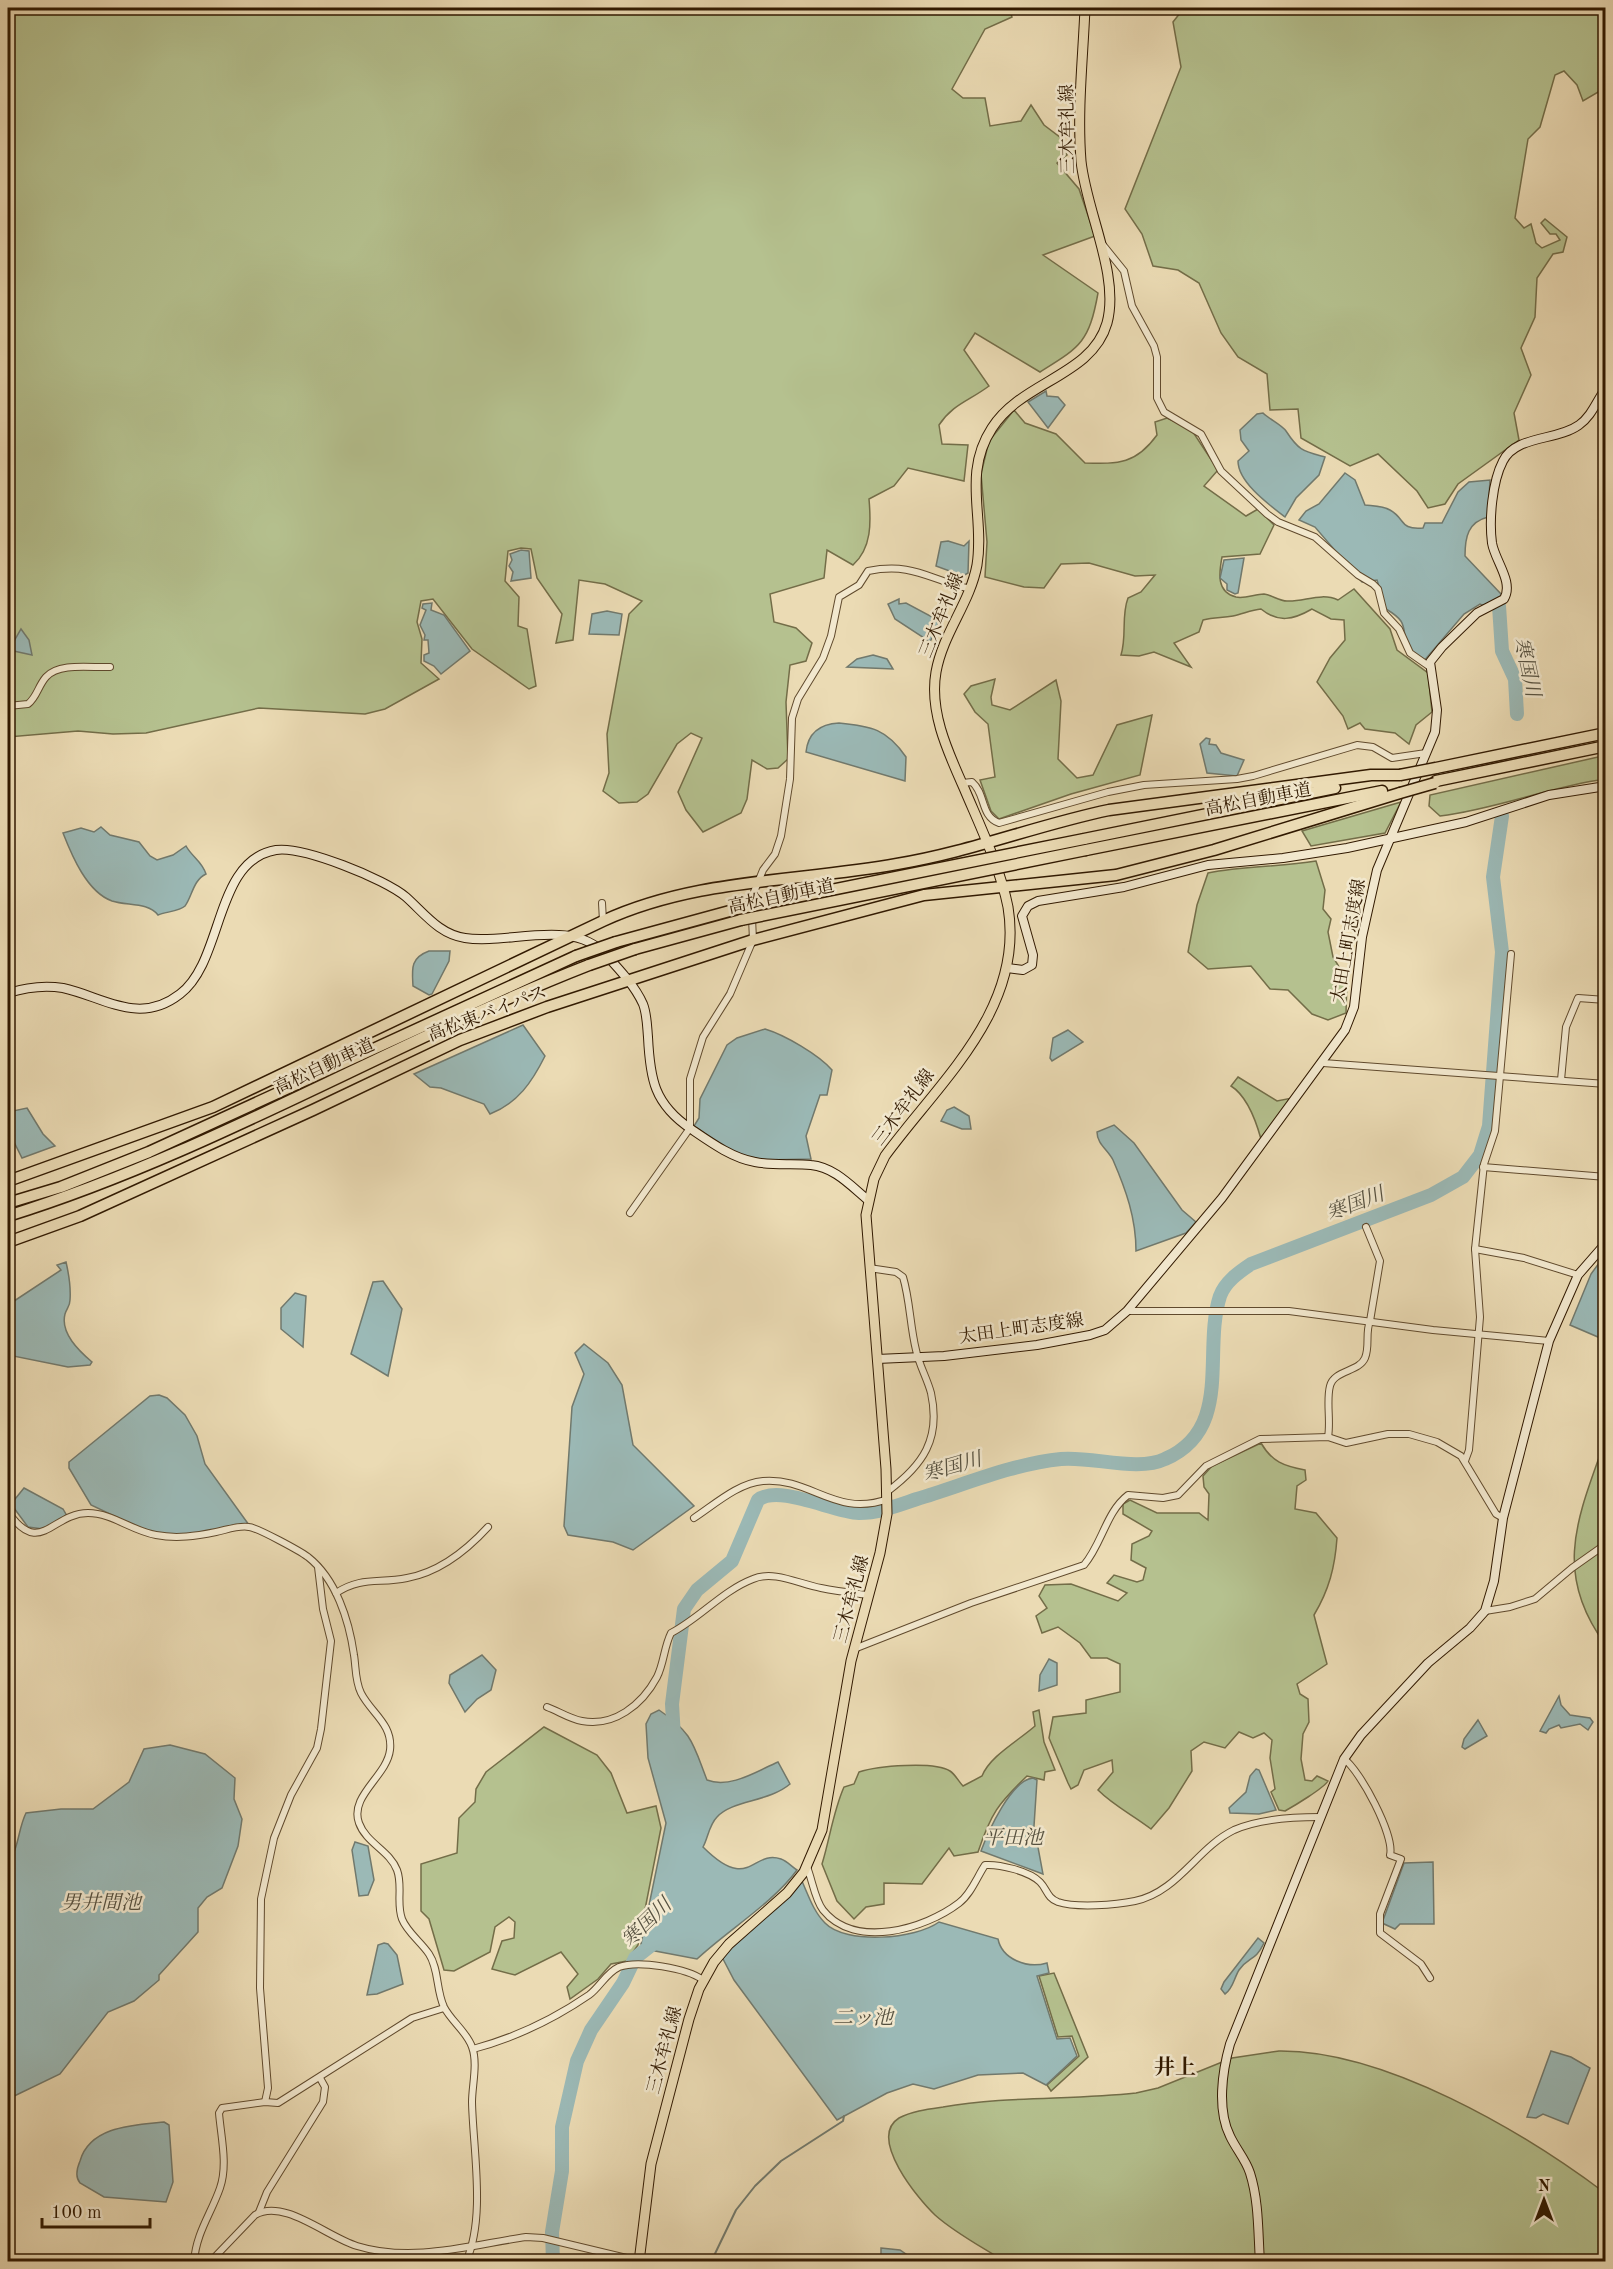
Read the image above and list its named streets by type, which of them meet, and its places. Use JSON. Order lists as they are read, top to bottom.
{
  "streets": {
    "highway": ["高松自動車道", "高松東バイパス"],
    "main road": ["三木牟礼線", "太田上町志度線"]
  },
  "crossings": [
    ["三木牟礼線", "太田上町志度線"],
    ["三木牟礼線", "高松東バイパス"],
    ["高松自動車道", "高松東バイパス"]
  ],
  "districts": ["井上"],
  "water": [
    "寒国川",
    "平田池",
    "男井間池",
    "二ッ池"
  ],
  "scale_bar": "100 m",
  "north": "top"
}
